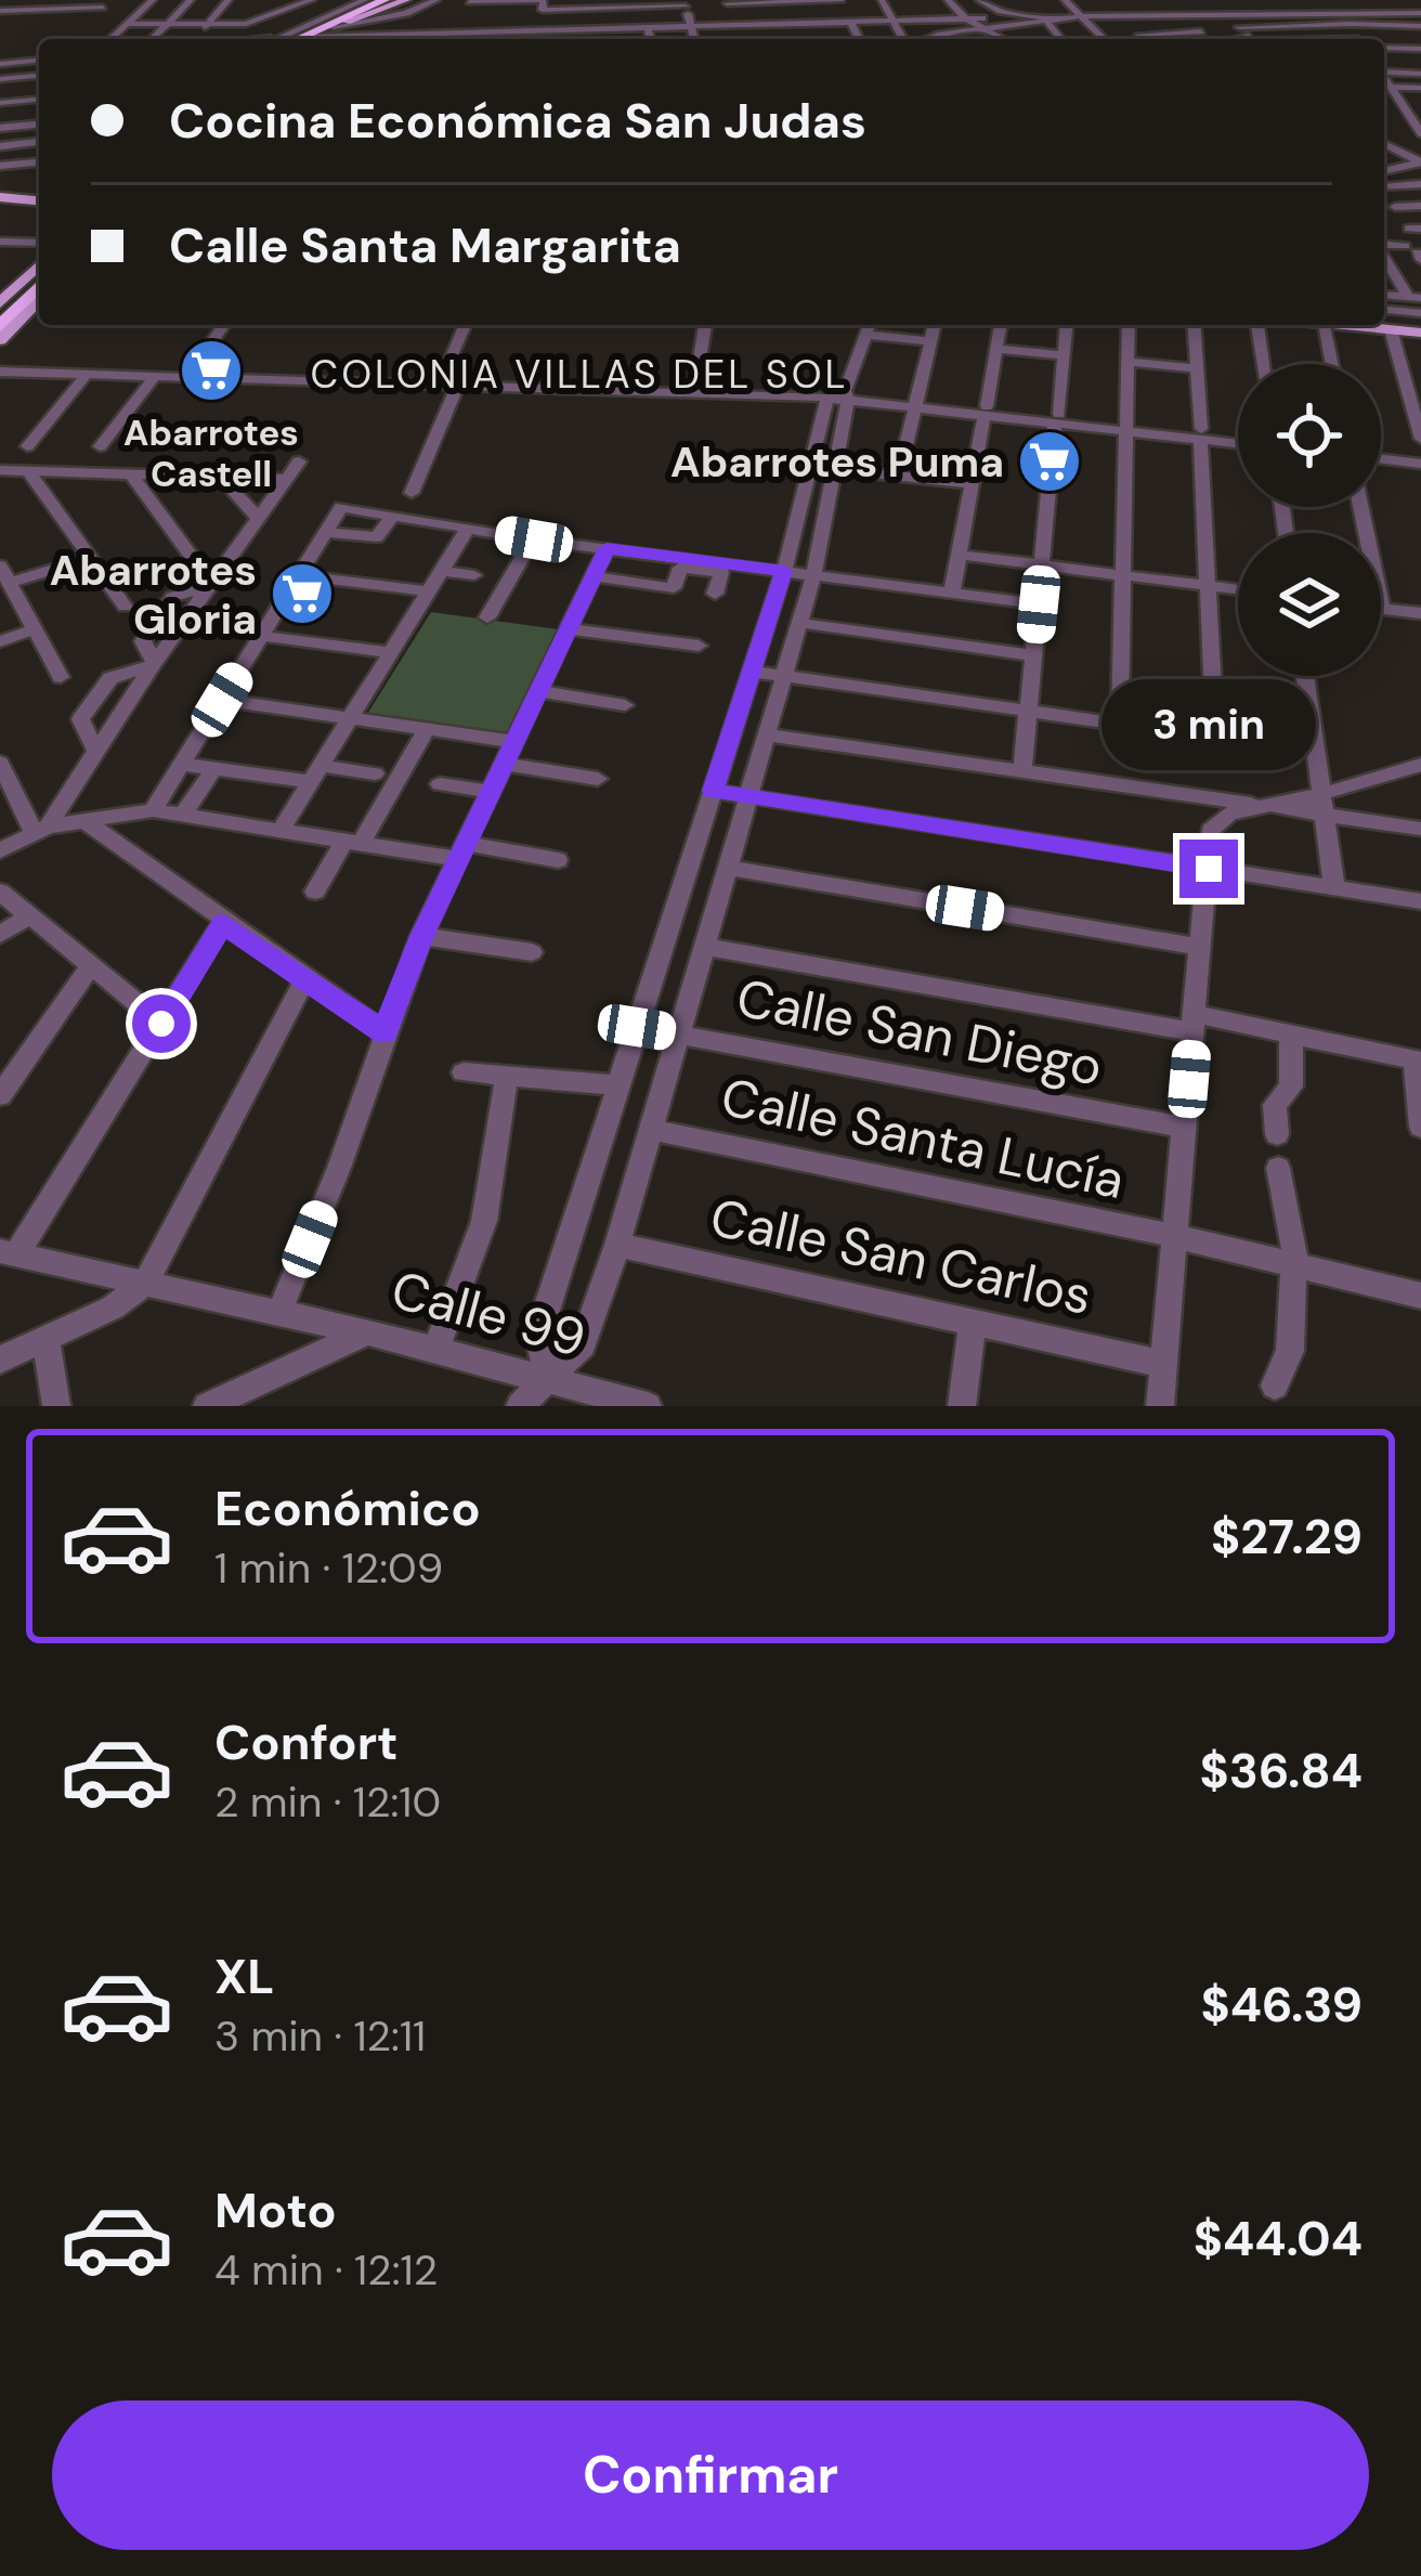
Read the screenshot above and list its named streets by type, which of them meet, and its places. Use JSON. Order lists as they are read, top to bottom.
{
  "streets": {
    "street": [
      "Calle San Diego",
      "Calle Santa Lucía",
      "Calle San Carlos",
      "Calle 99"
    ]
  },
  "districts": ["COLONIA VILLAS DEL SOL"],
  "places": {
    "supermarket": ["Abarrotes Castell", "Abarrotes Puma", "Abarrotes Gloria"]
  },
  "page": {
    "banner": ["Cocina Económica San Judas", "Calle Santa Margarita"],
    "bubble": "3 min",
    "list": [
      {
        "name": "Económico",
        "note": "1 min · 12:09",
        "value": "$27.29"
      },
      {
        "name": "Confort",
        "note": "2 min · 12:10",
        "value": "$36.84"
      },
      {
        "name": "XL",
        "note": "3 min · 12:11",
        "value": "$46.39"
      },
      {
        "name": "Moto",
        "note": "4 min · 12:12",
        "value": "$44.04"
      }
    ],
    "buttons": "Confirmar"
  }
}
